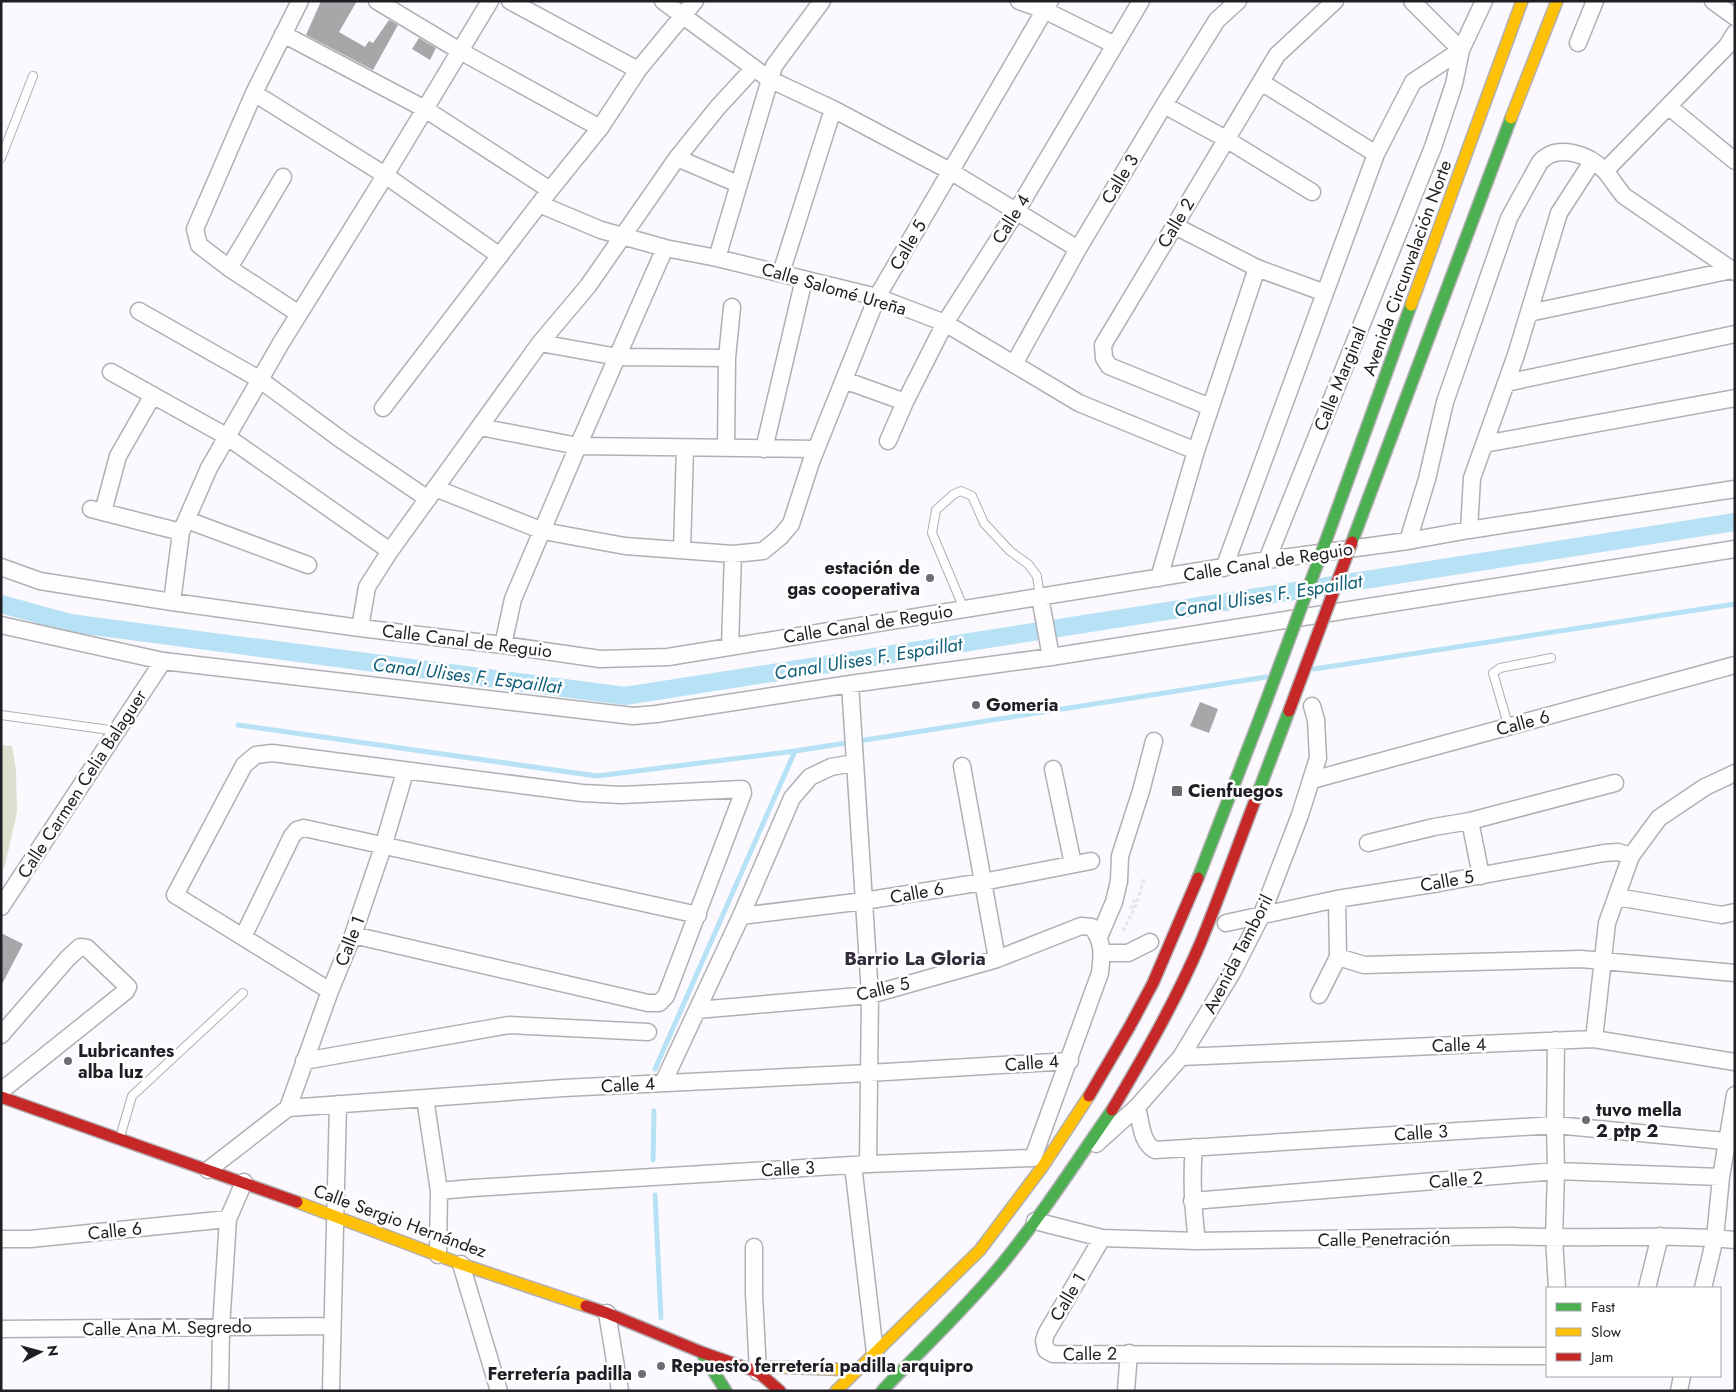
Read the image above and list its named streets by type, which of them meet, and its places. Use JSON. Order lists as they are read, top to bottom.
{
  "streets": {
    "main road": ["Avenida Circunvalación Norte", "Calle Sergio Hernández"],
    "street": [
      "Calle 3",
      "Calle 4",
      "Calle 2",
      "Calle 5",
      "Calle Salomé Ureña",
      "Calle Marginal",
      "Calle Canal de Reguio",
      "Calle 6",
      "Calle Carmen Celia Balaguer",
      "Calle 1",
      "Avenida Tamboril",
      "Calle Penetración",
      "Calle Ana M. Segredo"
    ]
  },
  "crossings": [
    ["Calle 3", "Avenida Circunvalación Norte"],
    ["Calle 3", "Calle Salomé Ureña"],
    ["Calle 3", "Avenida Tamboril"],
    ["Calle 4", "Calle Salomé Ureña"],
    ["Calle 4", "Calle 1"],
    ["Calle 4", "Avenida Tamboril"],
    ["Calle 2", "Calle 1"],
    ["Calle 5", "Calle Salomé Ureña"],
    ["Calle 5", "Avenida Tamboril"],
    ["Calle Marginal", "Calle Canal de Reguio"],
    ["Calle 6", "Avenida Tamboril"],
    ["Calle 1", "Calle Penetración"]
  ],
  "districts": ["Barrio La Gloria"],
  "water": ["Canal Ulises F. Espaillat"],
  "places": {
    "other": [
      "estación de gas cooperativa",
      "Gomeria",
      "Lubricantes alba luz",
      "tuvo mella 2 ptp 2",
      "Repuesto ferretería padilla arquipro",
      "Ferretería padilla"
    ],
    "transit": ["Cienfuegos"]
  },
  "legend": ["Fast", "Slow", "Jam"],
  "north": "right"
}
